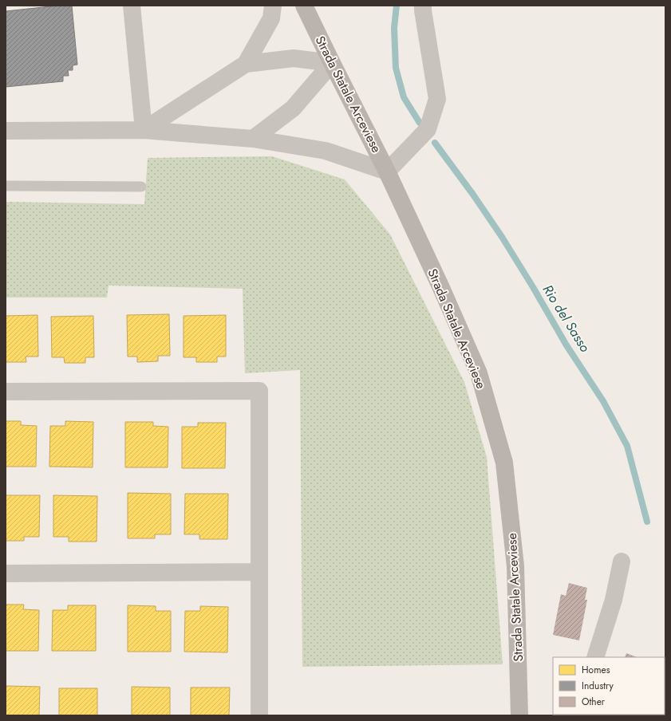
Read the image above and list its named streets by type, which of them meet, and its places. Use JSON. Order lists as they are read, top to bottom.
{
  "streets": {
    "main road": ["Strada Statale Arceviese"]
  },
  "water": ["Rio del Sasso"],
  "legend": ["Homes", "Industry", "Other"]
}
